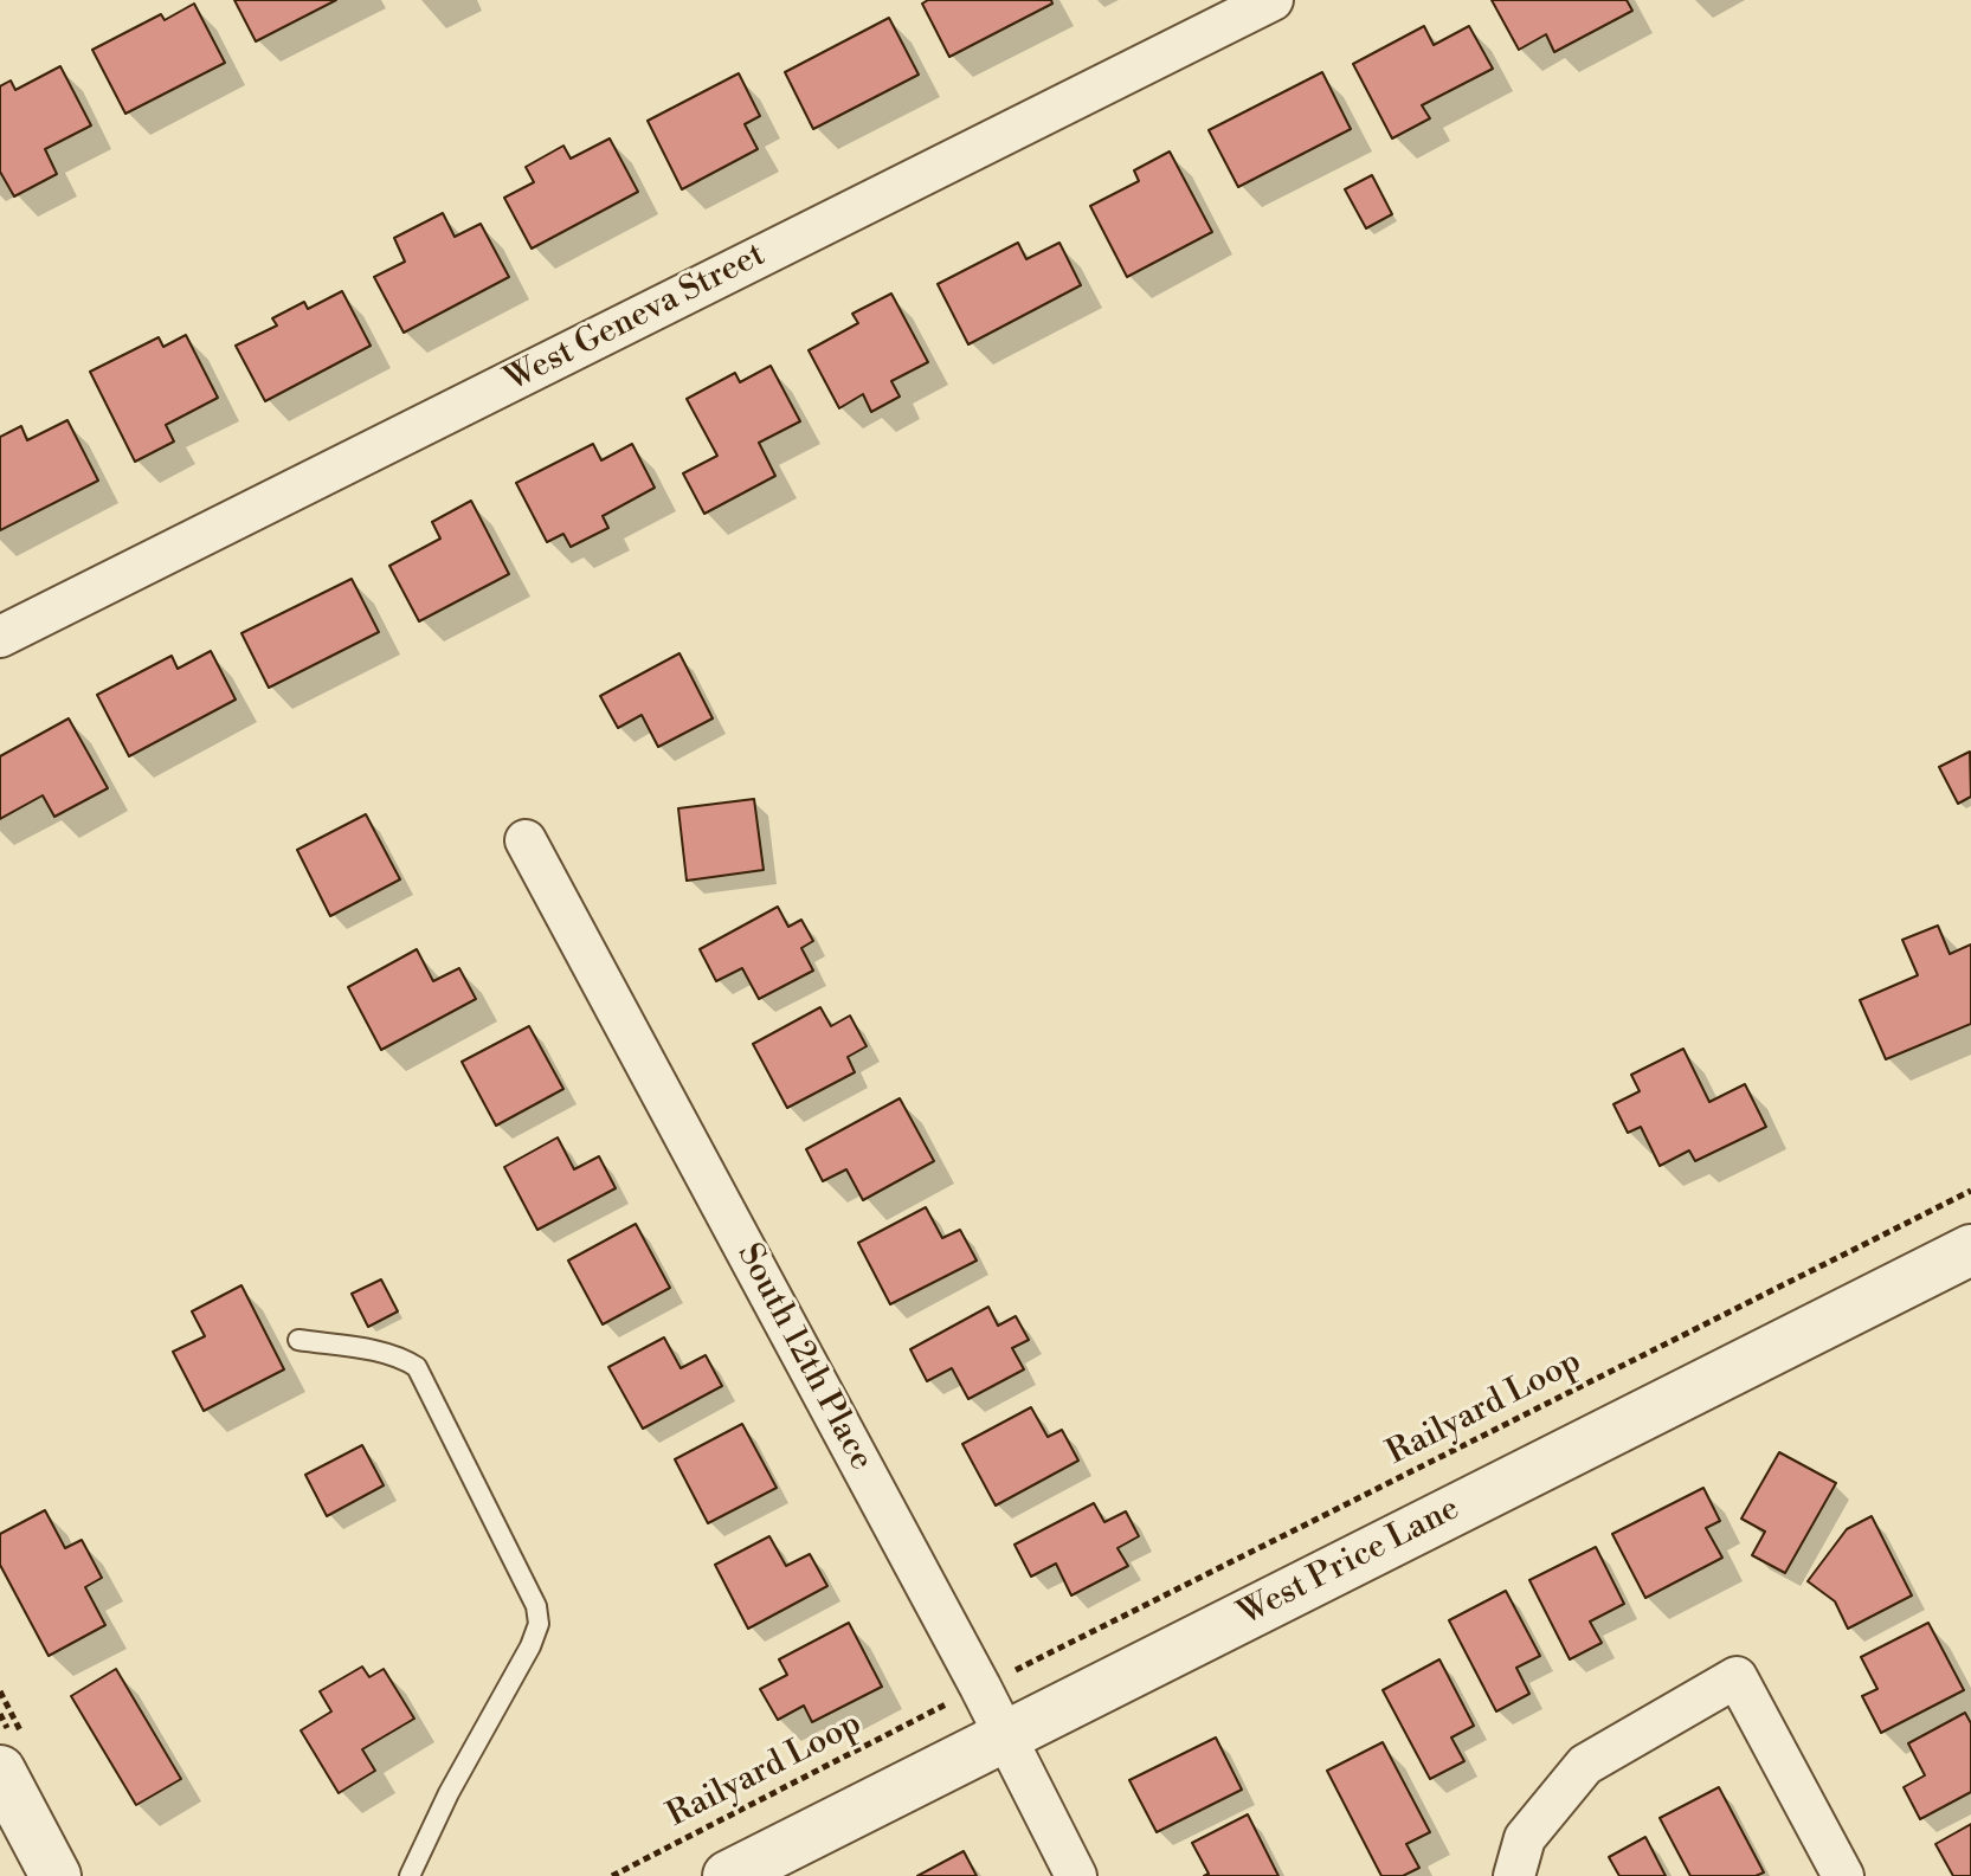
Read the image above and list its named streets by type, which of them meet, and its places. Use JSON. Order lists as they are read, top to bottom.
{
  "streets": {
    "street": ["West Geneva Street", "South 12th Place", "West Price Lane"],
    "path": ["Railyard Loop"]
  },
  "crossings": [
    ["South 12th Place", "West Price Lane"]
  ]
}
